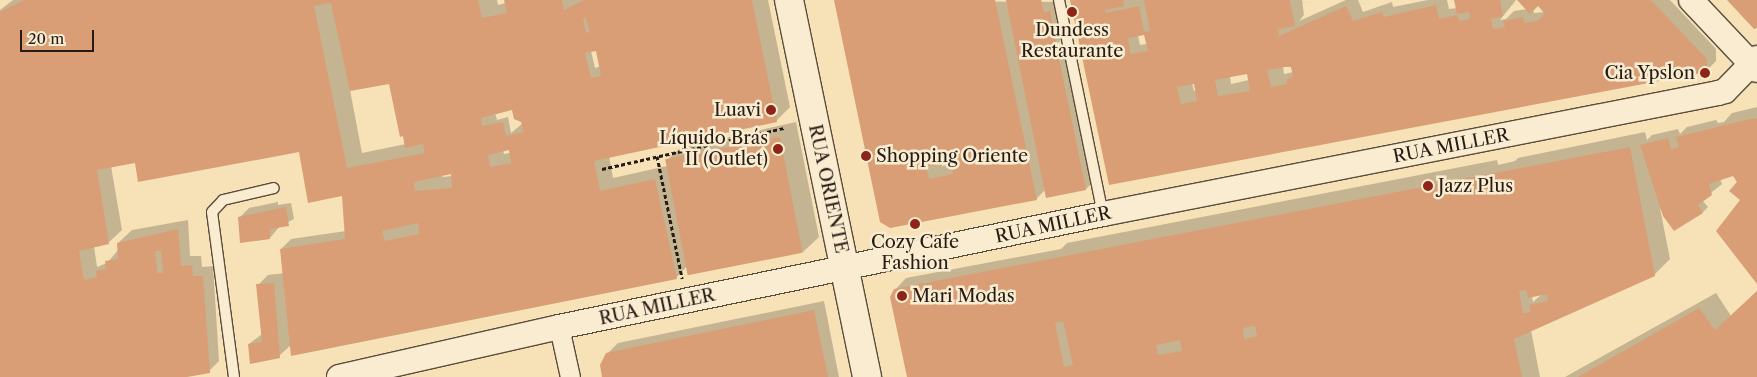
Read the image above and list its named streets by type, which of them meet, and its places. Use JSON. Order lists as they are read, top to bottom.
{
  "streets": {
    "main road": ["RUA ORIENTE"],
    "street": ["RUA MILLER"]
  },
  "crossings": [
    ["RUA MILLER", "RUA ORIENTE"]
  ],
  "places": [
    "Dundess Restaurante",
    "Cia Ypslon",
    "Luavi",
    "Líquido Brás II (Outlet)",
    "Shopping Oriente",
    "Jazz Plus",
    "Cozy Cafe Fashion",
    "Mari Modas"
  ],
  "scale_bar": "20 m"
}
